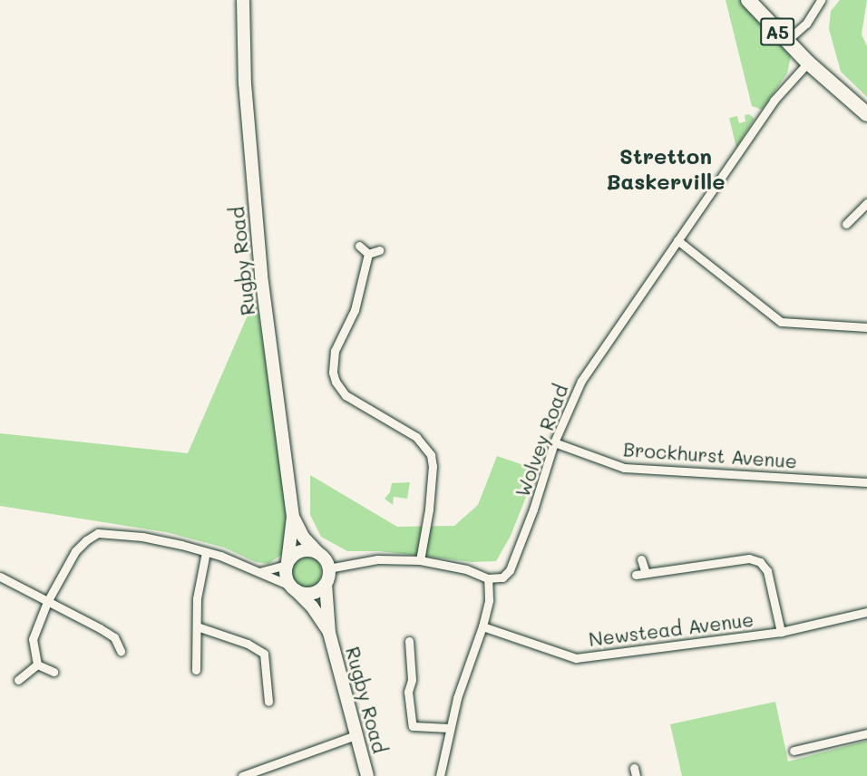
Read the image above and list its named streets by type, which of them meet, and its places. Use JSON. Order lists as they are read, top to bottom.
{
  "streets": {
    "highway": ["A5"],
    "main road": ["Rugby Road"],
    "street": ["Wolvey Road", "Brockhurst Avenue", "Newstead Avenue"]
  },
  "crossings": [
    ["A5", "Wolvey Road"],
    ["Wolvey Road", "Brockhurst Avenue"]
  ],
  "districts": ["Stretton Baskerville"]
}
